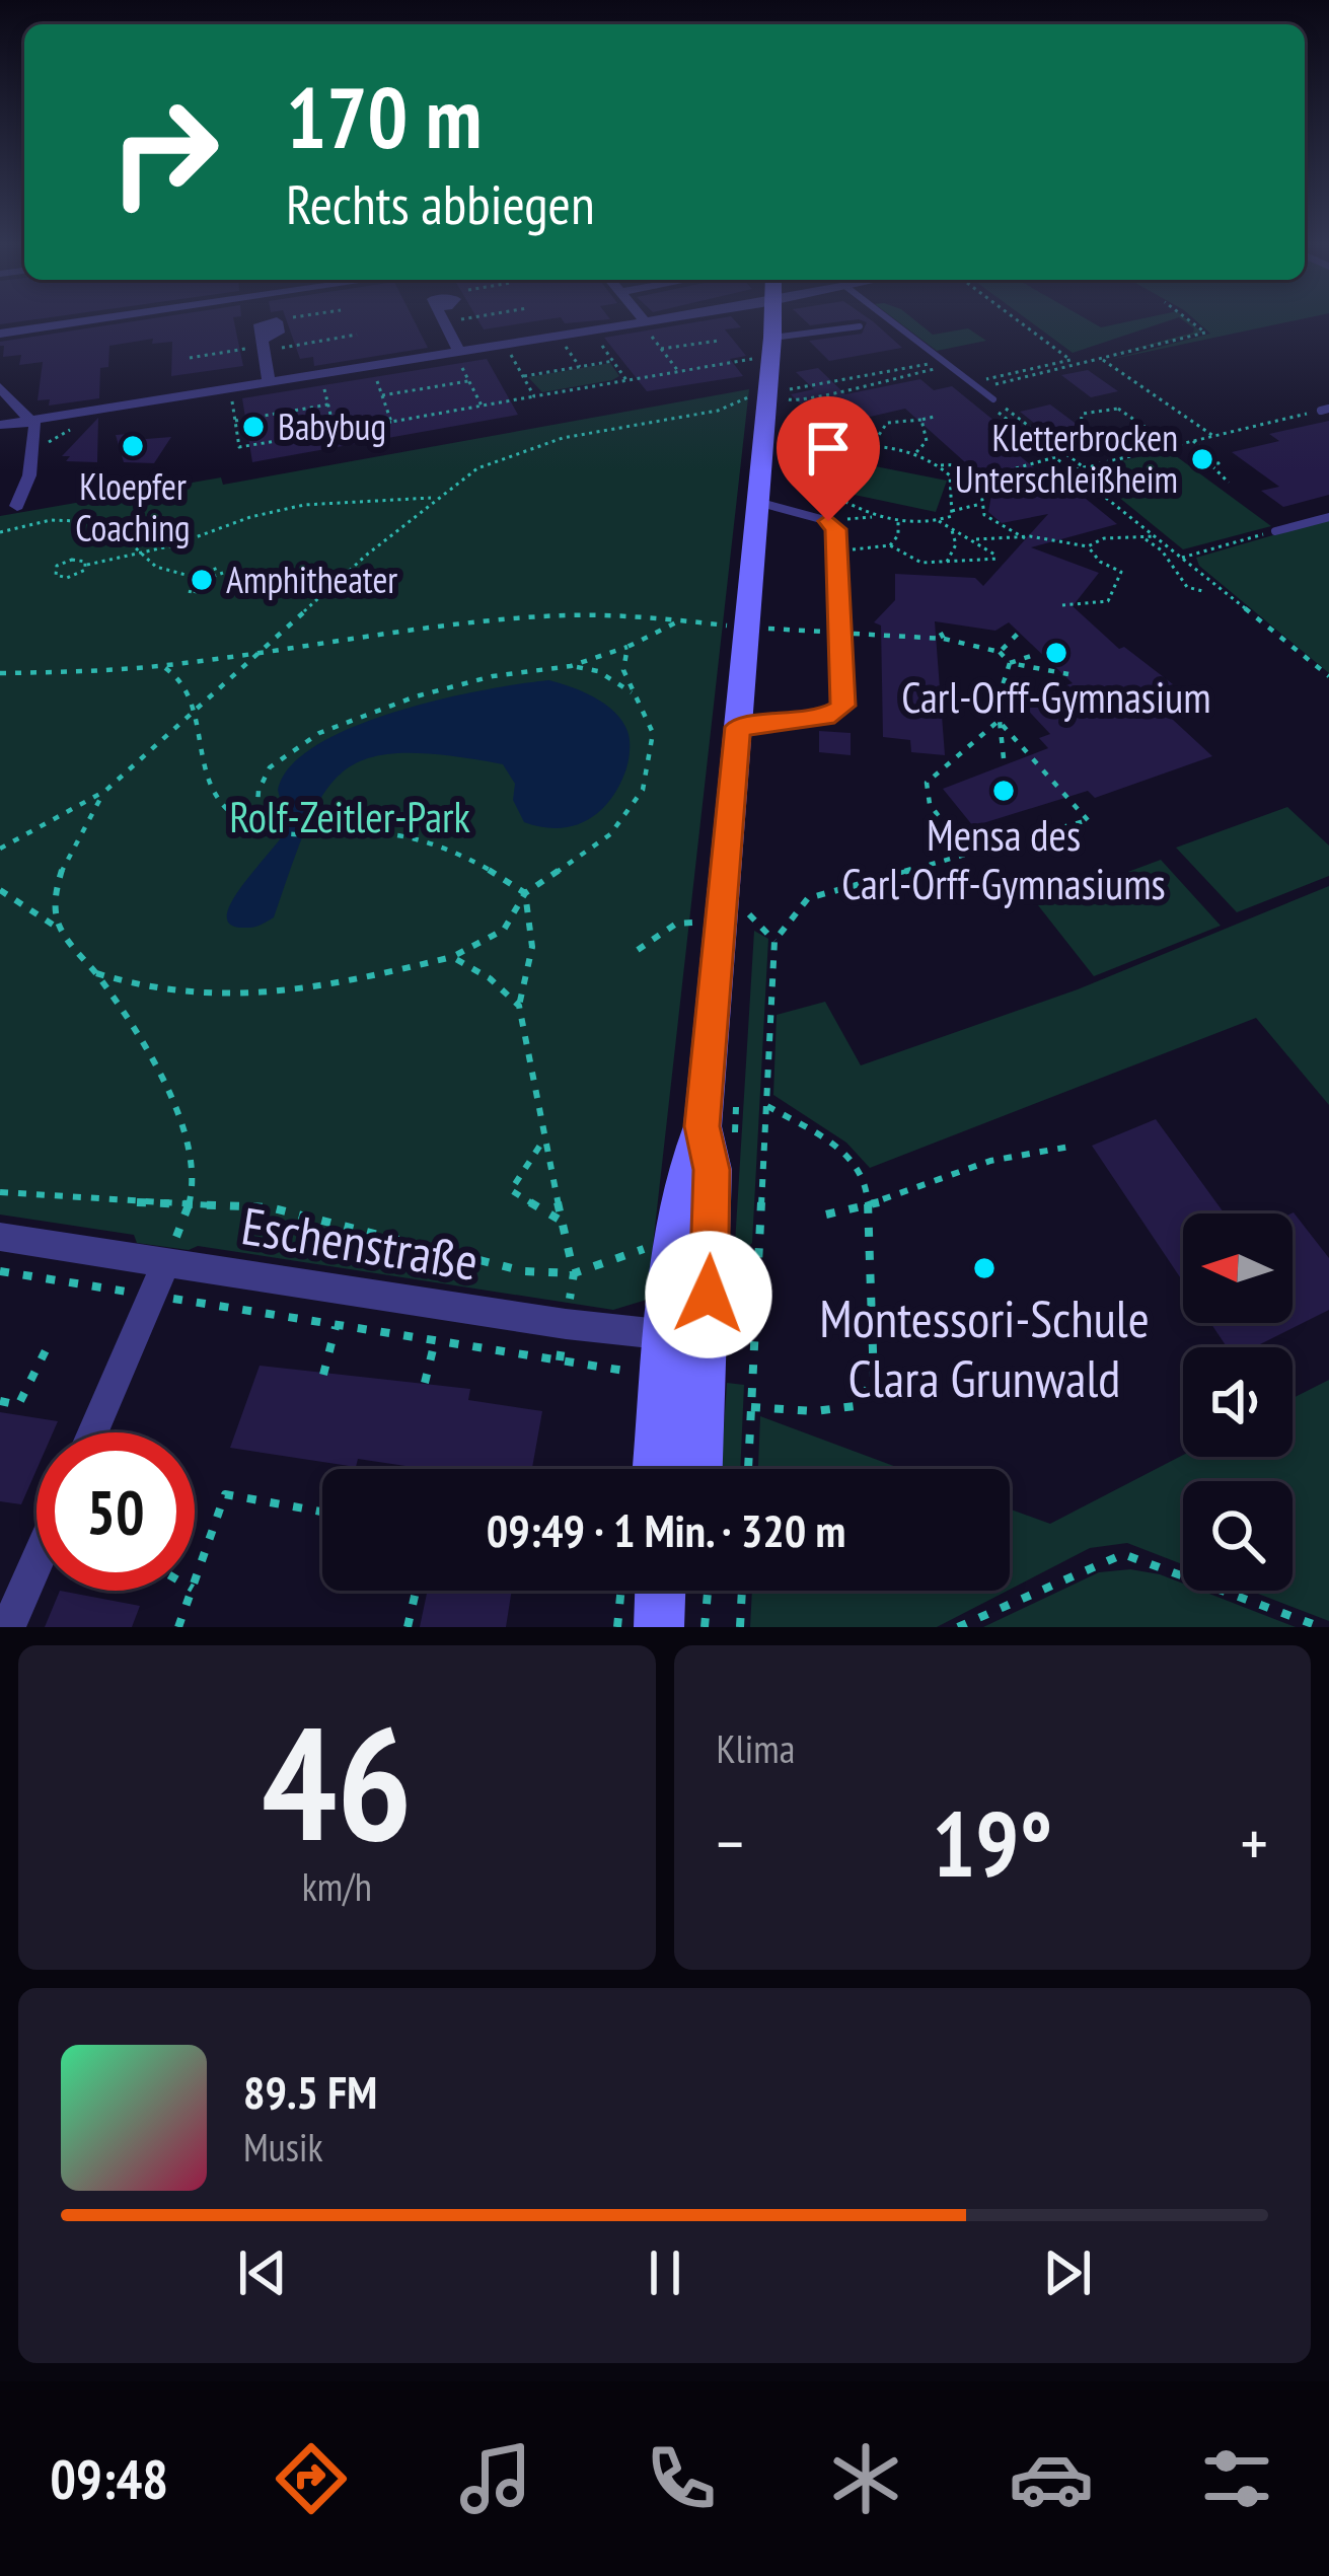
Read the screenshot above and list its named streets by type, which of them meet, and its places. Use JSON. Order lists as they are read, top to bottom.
{
  "streets": {
    "street": ["Eschenstraße"]
  },
  "parks": ["Rolf-Zeitler-Park"],
  "places": [
    "Babybug",
    "Kloepfer Coaching",
    "Kletterbrocken Unterschleißheim",
    "Amphitheater",
    "Carl-Orff-Gymnasium",
    "Mensa des Carl-Orff-Gymnasiums",
    "Montessori-Schule Clara Grunwald"
  ],
  "north": "left",
  "page": {
    "turn": ["170 m", "Rechts abbiegen"],
    "limit": "50",
    "trip": "09:49 · 1 Min. · 320 m",
    "tile": [
      ["46", "km/h"],
      "Klima"
    ],
    "heat": ["−", "19°", "+"],
    "song": ["89.5 FM", "Musik"],
    "tabs": "09:48"
  }
}
